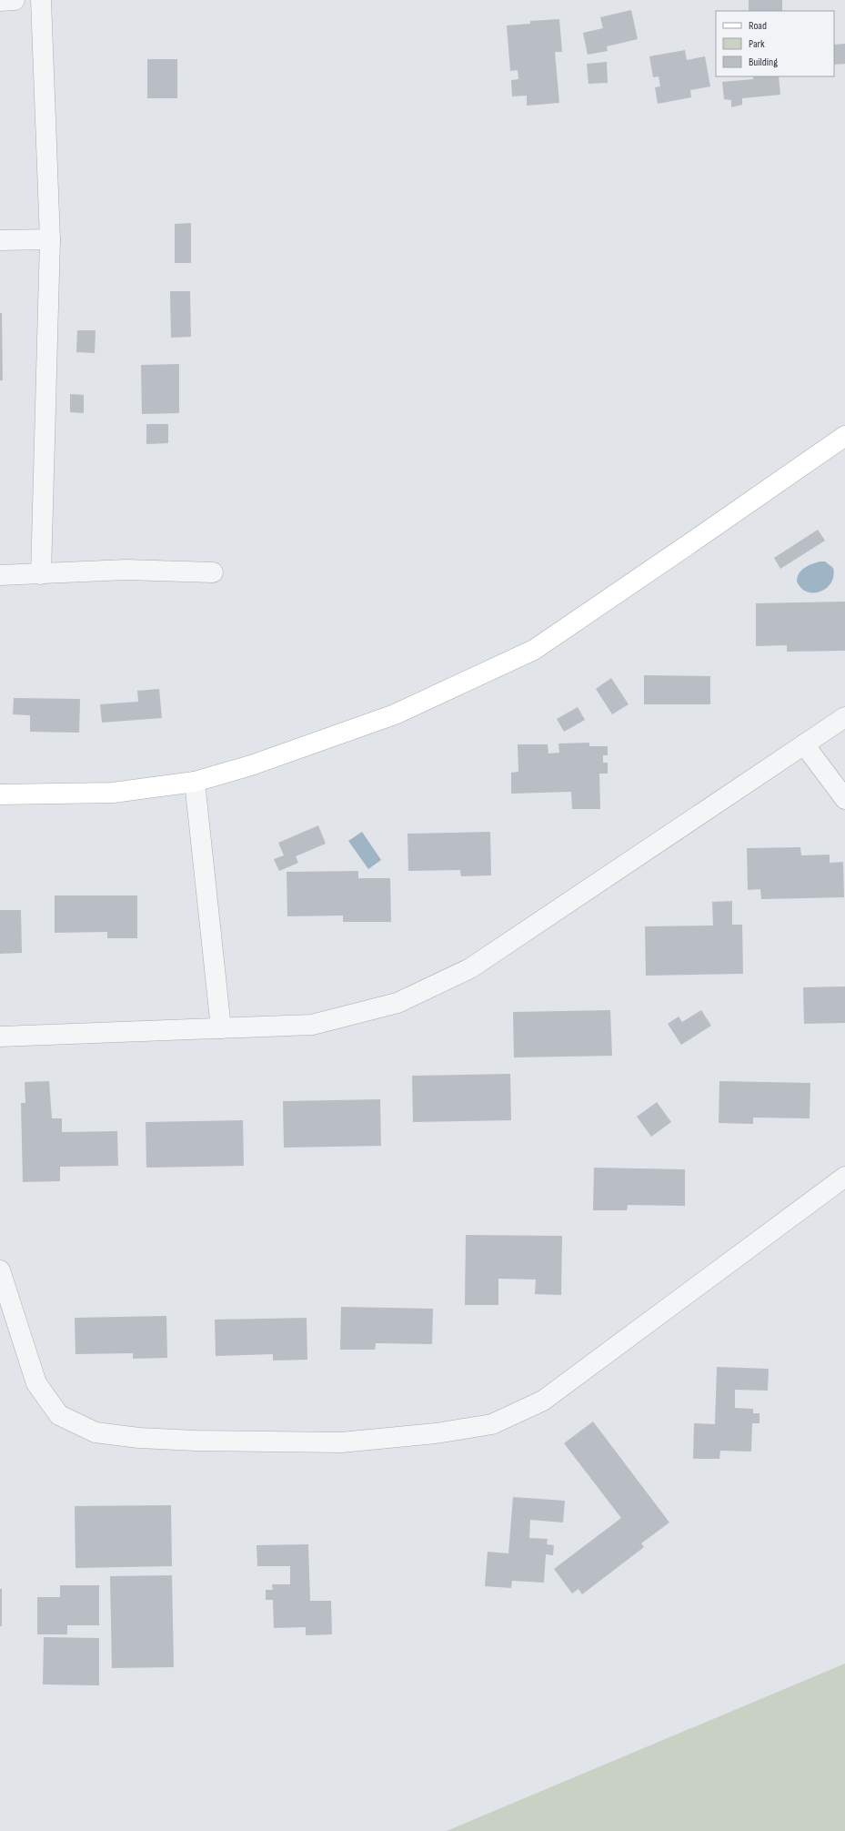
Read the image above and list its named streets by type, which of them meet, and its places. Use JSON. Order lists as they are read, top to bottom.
{
  "legend": ["Road", "Park", "Building"]
}
